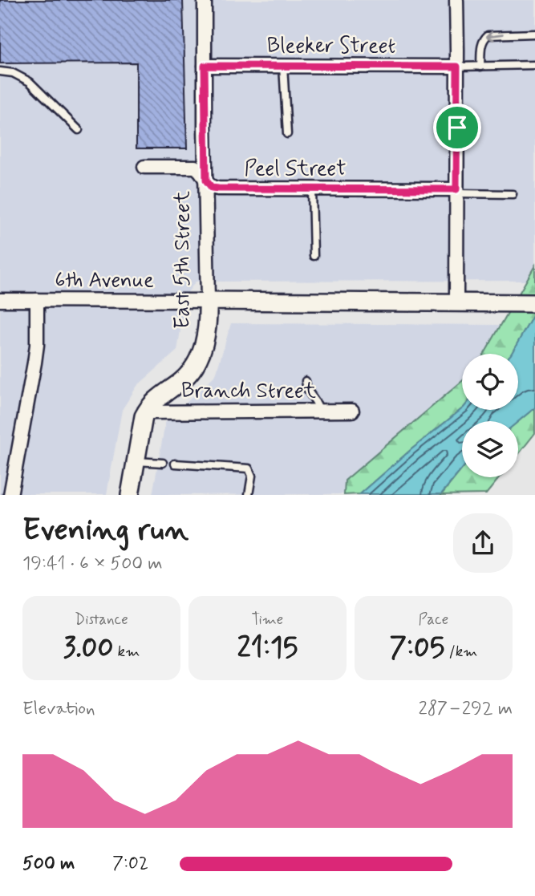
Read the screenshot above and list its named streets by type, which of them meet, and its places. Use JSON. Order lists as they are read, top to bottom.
{
  "streets": {
    "main road": ["East 5th Street"],
    "street": [
      "Bleeker Street",
      "Peel Street",
      "6th Avenue",
      "Branch Street"
    ]
  },
  "crossings": [
    ["Bleeker Street", "East 5th Street"],
    ["Peel Street", "East 5th Street"],
    ["East 5th Street", "6th Avenue"],
    ["East 5th Street", "Branch Street"]
  ],
  "page": {
    "heading": ["Evening run", "19:41 · 6 × 500 m"],
    "stats": [
      ["Distance", "3.00 km"],
      ["Time", "21:15"],
      ["Pace", "7:05 /km"]
    ],
    "chart": ["Elevation", "287–292 m"],
    "list": [
      {
        "name": "500 m",
        "note": "7:02"
      }
    ]
  }
}
